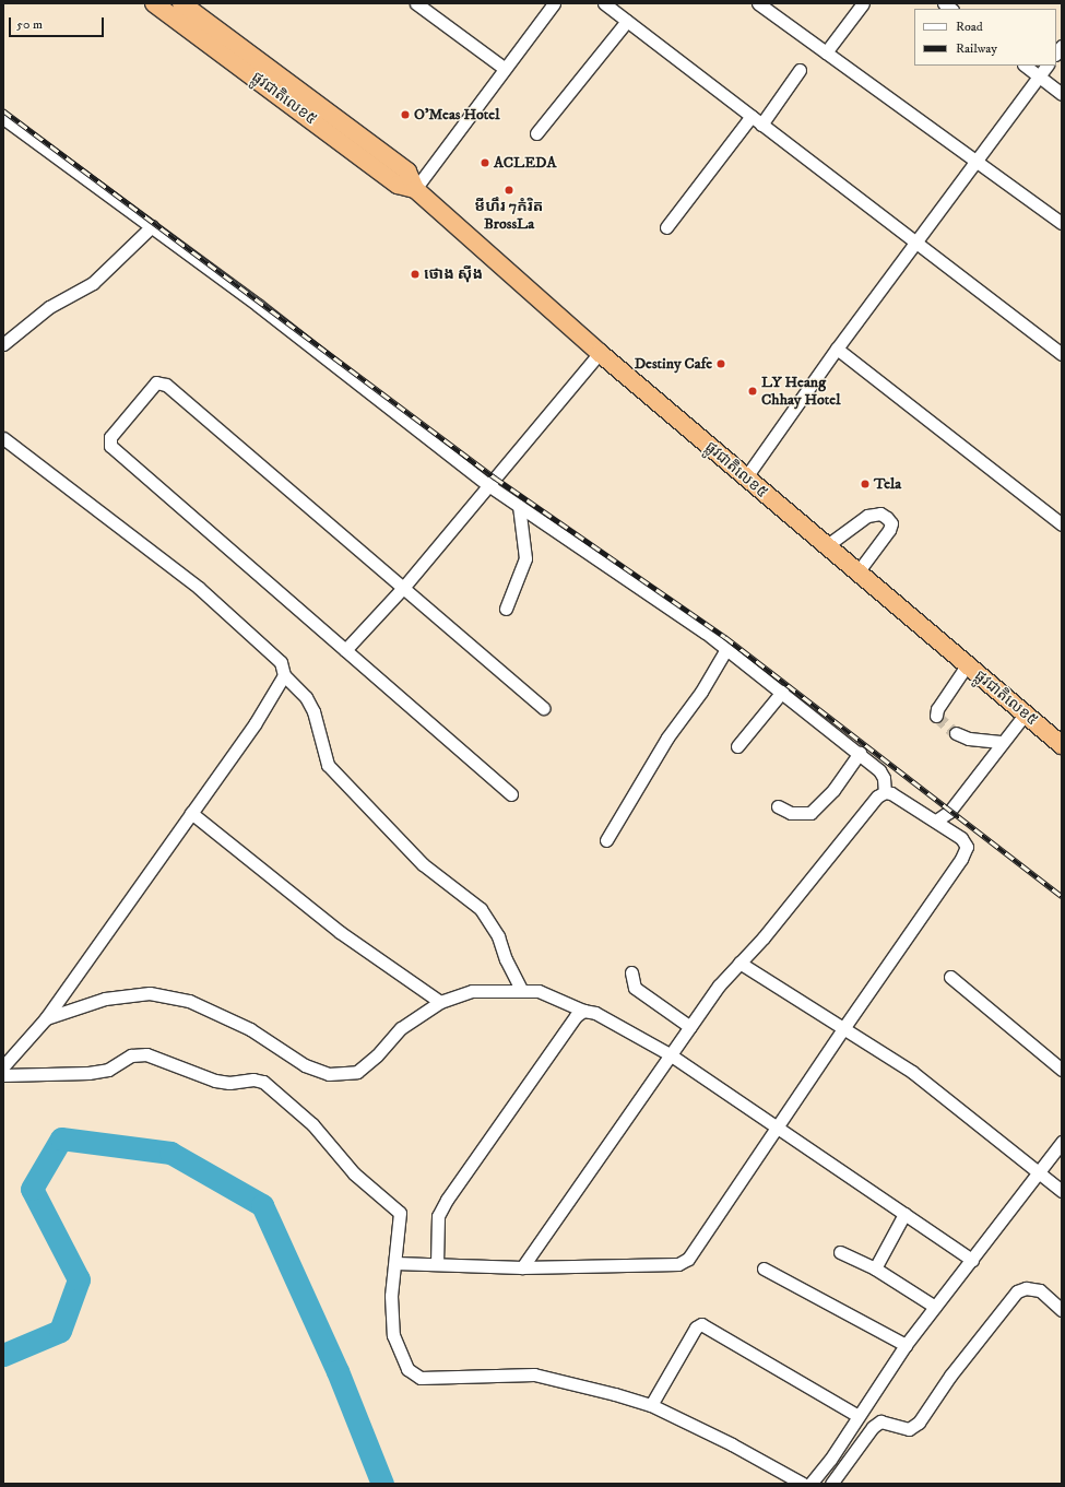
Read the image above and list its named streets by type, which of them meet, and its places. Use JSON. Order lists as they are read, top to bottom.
{
  "streets": {
    "highway": ["ផ្លូវជាតិលេខ៥"]
  },
  "places": [
    "O’Meas Hotel",
    "ACLEDA",
    "មីហឹរ 7កំរិត BrossLa",
    "ថោង ស៊ីង",
    "Destiny Cafe",
    "LY Heang Chhay Hotel",
    "Tela"
  ],
  "legend": ["Road", "Railway"],
  "scale_bar": "50 m"
}
